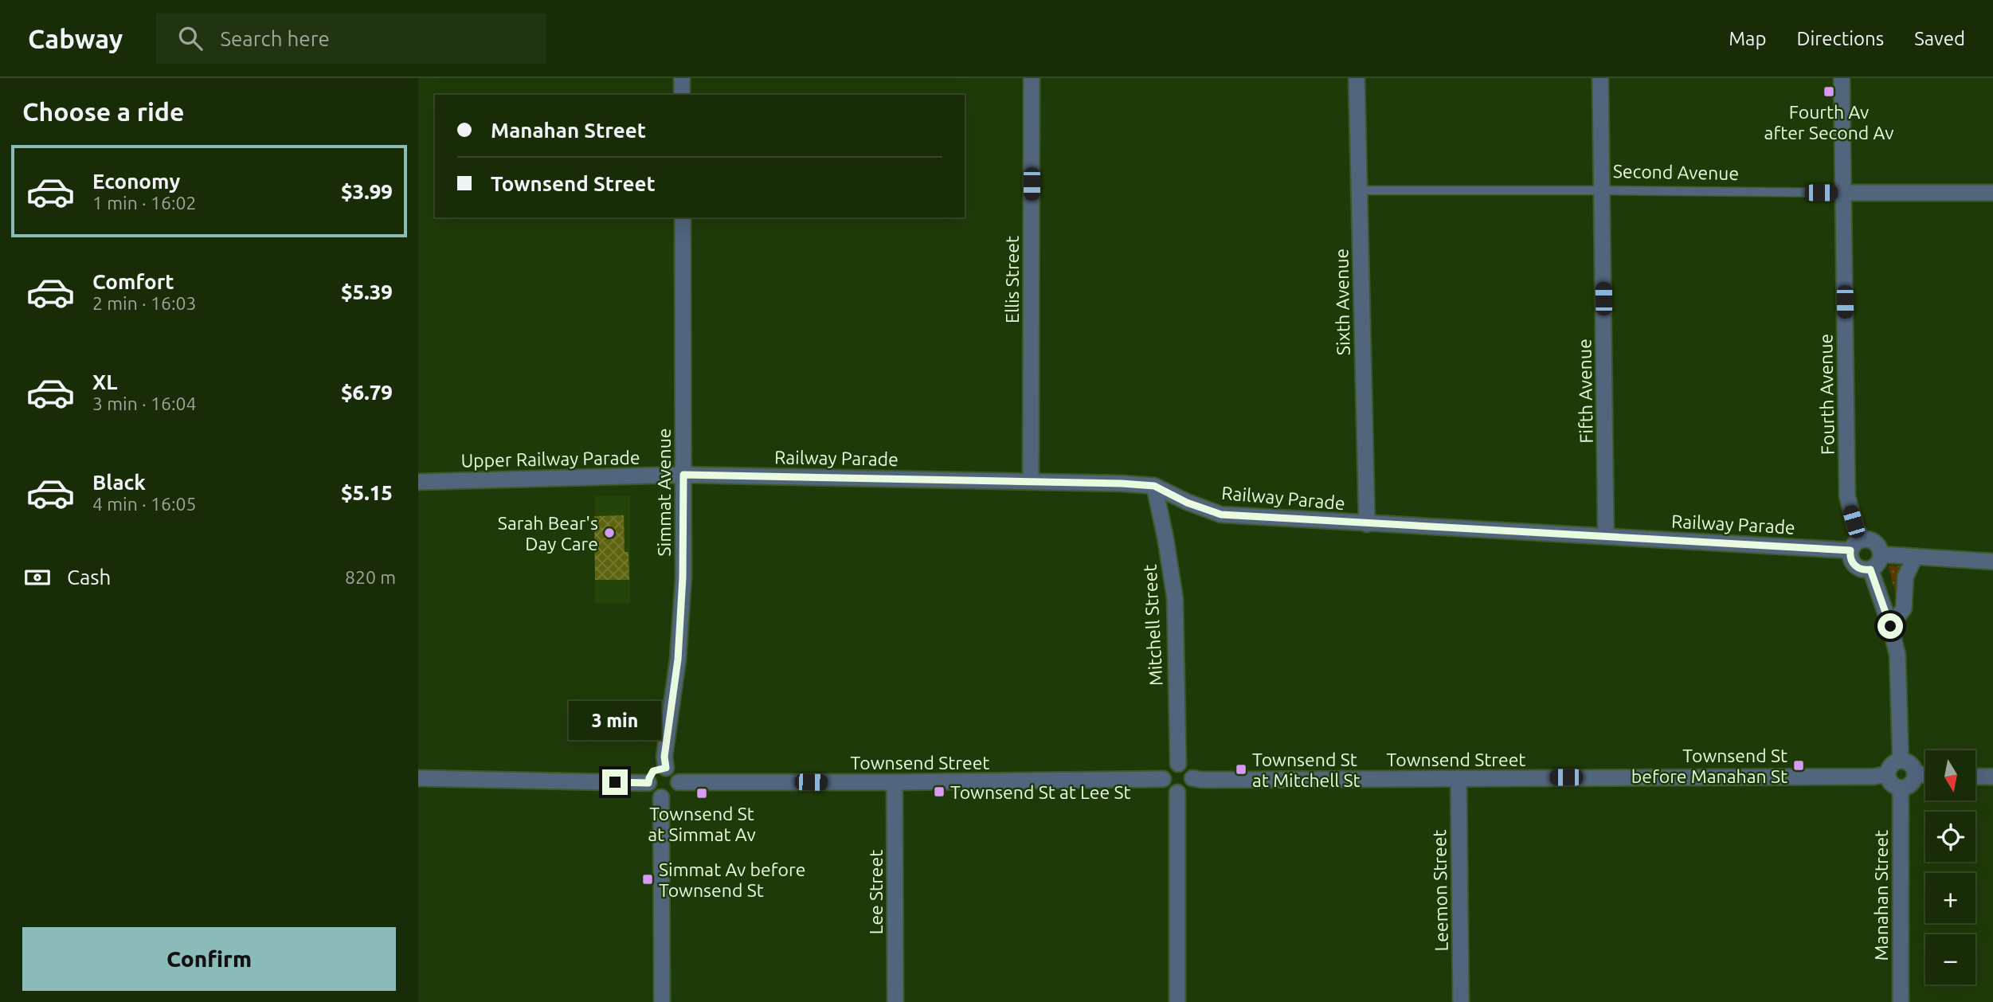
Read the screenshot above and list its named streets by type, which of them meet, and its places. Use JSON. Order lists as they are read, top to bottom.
{
  "streets": {
    "street": [
      "Second Avenue",
      "Ellis Street",
      "Sixth Avenue",
      "Fifth Avenue",
      "Fourth Avenue",
      "Railway Parade",
      "Upper Railway Parade",
      "Simmat Avenue",
      "Mitchell Street",
      "Townsend Street",
      "Leemon Street",
      "Lee Street",
      "Manahan Street"
    ]
  },
  "crossings": [
    ["Second Avenue", "Sixth Avenue"],
    ["Second Avenue", "Fifth Avenue"],
    ["Second Avenue", "Fourth Avenue"],
    ["Ellis Street", "Railway Parade"],
    ["Sixth Avenue", "Railway Parade"],
    ["Fifth Avenue", "Railway Parade"],
    ["Fourth Avenue", "Railway Parade"],
    ["Railway Parade", "Upper Railway Parade"],
    ["Railway Parade", "Simmat Avenue"],
    ["Railway Parade", "Mitchell Street"],
    ["Upper Railway Parade", "Simmat Avenue"],
    ["Simmat Avenue", "Townsend Street"],
    ["Mitchell Street", "Townsend Street"],
    ["Townsend Street", "Leemon Street"],
    ["Townsend Street", "Lee Street"],
    ["Townsend Street", "Manahan Street"]
  ],
  "places": {
    "transit": [
      "Fourth Av after Second Av",
      "Townsend St before Manahan St",
      "Townsend St at Mitchell St",
      "Townsend St at Lee St",
      "Townsend St at Simmat Av",
      "Simmat Av before Townsend St"
    ],
    "other": ["Sarah Bear's Day Care"]
  },
  "north": "bottom",
  "page": {
    "header": "Cabway",
    "search": "Search here",
    "nav": ["Map", "Directions", "Saved"],
    "heading": "Choose a ride",
    "banner": ["Manahan Street", "Townsend Street"],
    "list": [
      {
        "name": "Economy",
        "note": "1 min · 16:02",
        "value": "$3.99"
      },
      {
        "name": "Comfort",
        "note": "2 min · 16:03",
        "value": "$5.39"
      },
      {
        "name": "XL",
        "note": "3 min · 16:04",
        "value": "$6.79"
      },
      {
        "name": "Black",
        "note": "4 min · 16:05",
        "value": "$5.15"
      }
    ],
    "pay": ["Cash", "820 m"],
    "bubble": "3 min",
    "map_buttons": ["+", "−"],
    "buttons": "Confirm"
  }
}
